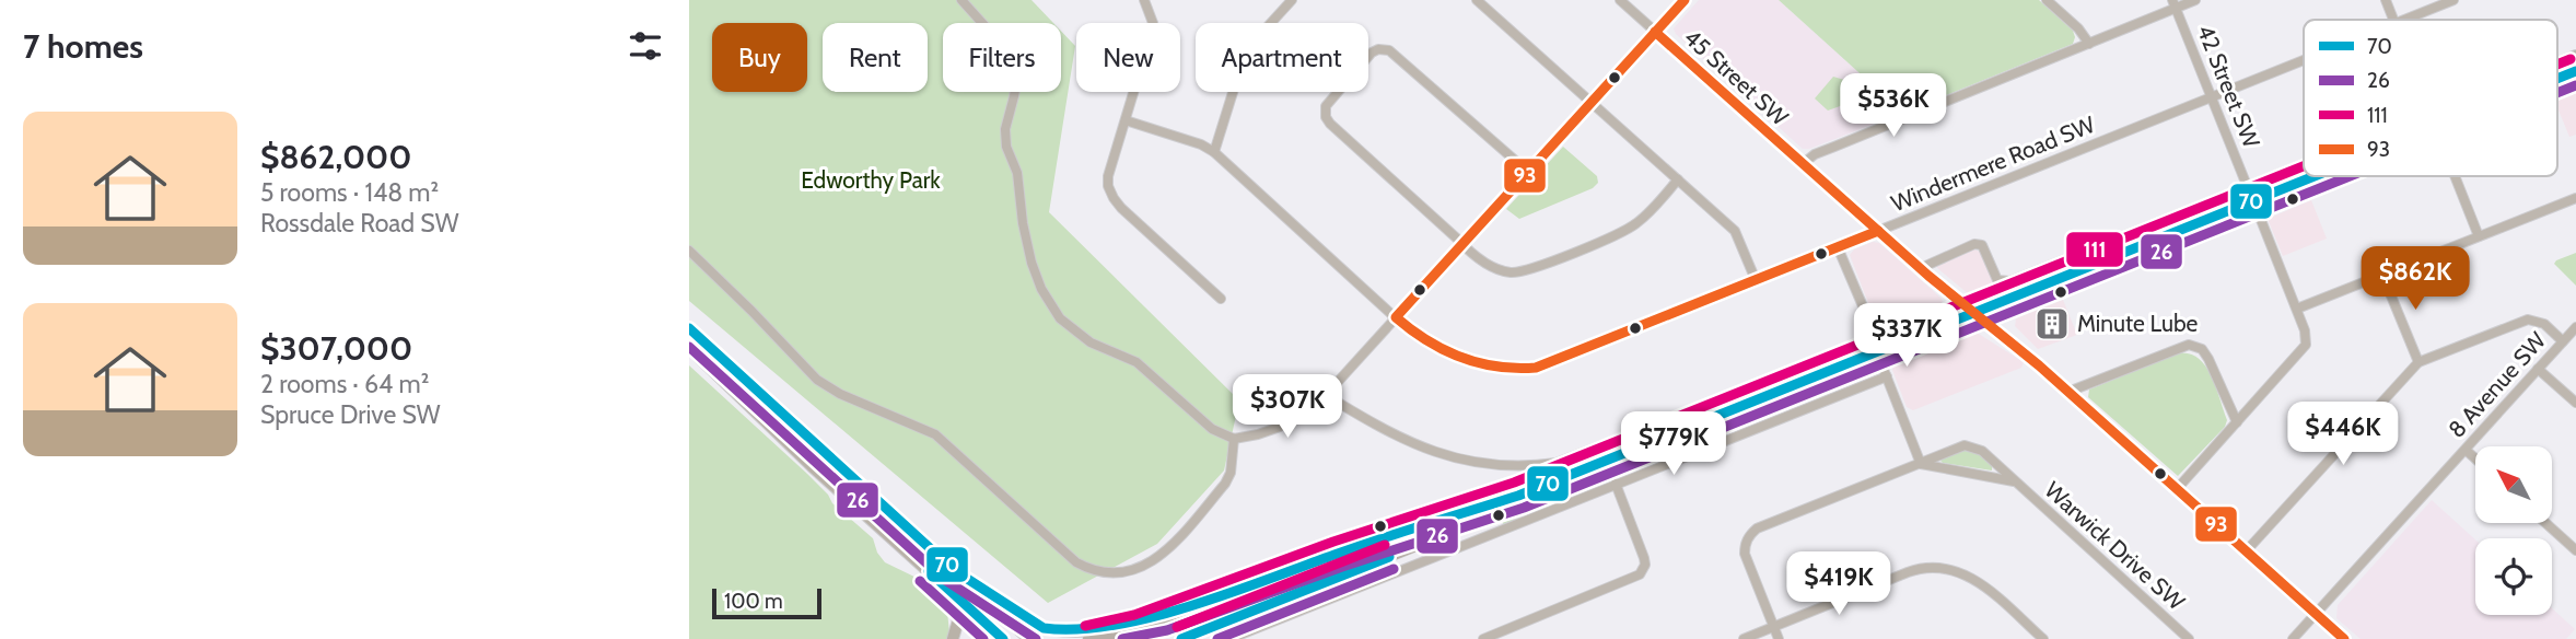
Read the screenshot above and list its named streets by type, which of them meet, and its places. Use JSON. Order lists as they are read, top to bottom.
{
  "streets": {
    "street": [
      "45 Street SW",
      "42 Street SW",
      "Windermere Road SW",
      "8 Avenue SW",
      "Warwick Drive SW"
    ]
  },
  "crossings": [
    ["45 Street SW", "Windermere Road SW"],
    ["45 Street SW", "8 Avenue SW"],
    ["42 Street SW", "Windermere Road SW"]
  ],
  "parks": ["Edworthy Park"],
  "places": {
    "building": ["Minute Lube"]
  },
  "lines": [
    "transit line 93",
    "transit line 111",
    "transit line 70",
    "transit line 26"
  ],
  "legend": [
    "70",
    "26",
    "111",
    "93"
  ],
  "scale_bar": "100 m",
  "north": "top left",
  "page": {
    "heading": "7 homes",
    "chip": [
      "Buy",
      "Rent",
      "Filters",
      "New",
      "Apartment"
    ],
    "price": [
      "$536K",
      "$862K",
      "$337K",
      "$307K",
      "$446K",
      "$779K",
      "$419K"
    ],
    "list": [
      {
        "name": "$862,000",
        "note": "5 rooms · 148 m² · Rossdale Road SW"
      },
      {
        "name": "$307,000",
        "note": "2 rooms · 64 m² · Spruce Drive SW"
      }
    ],
    "scale": "100 m"
  }
}
